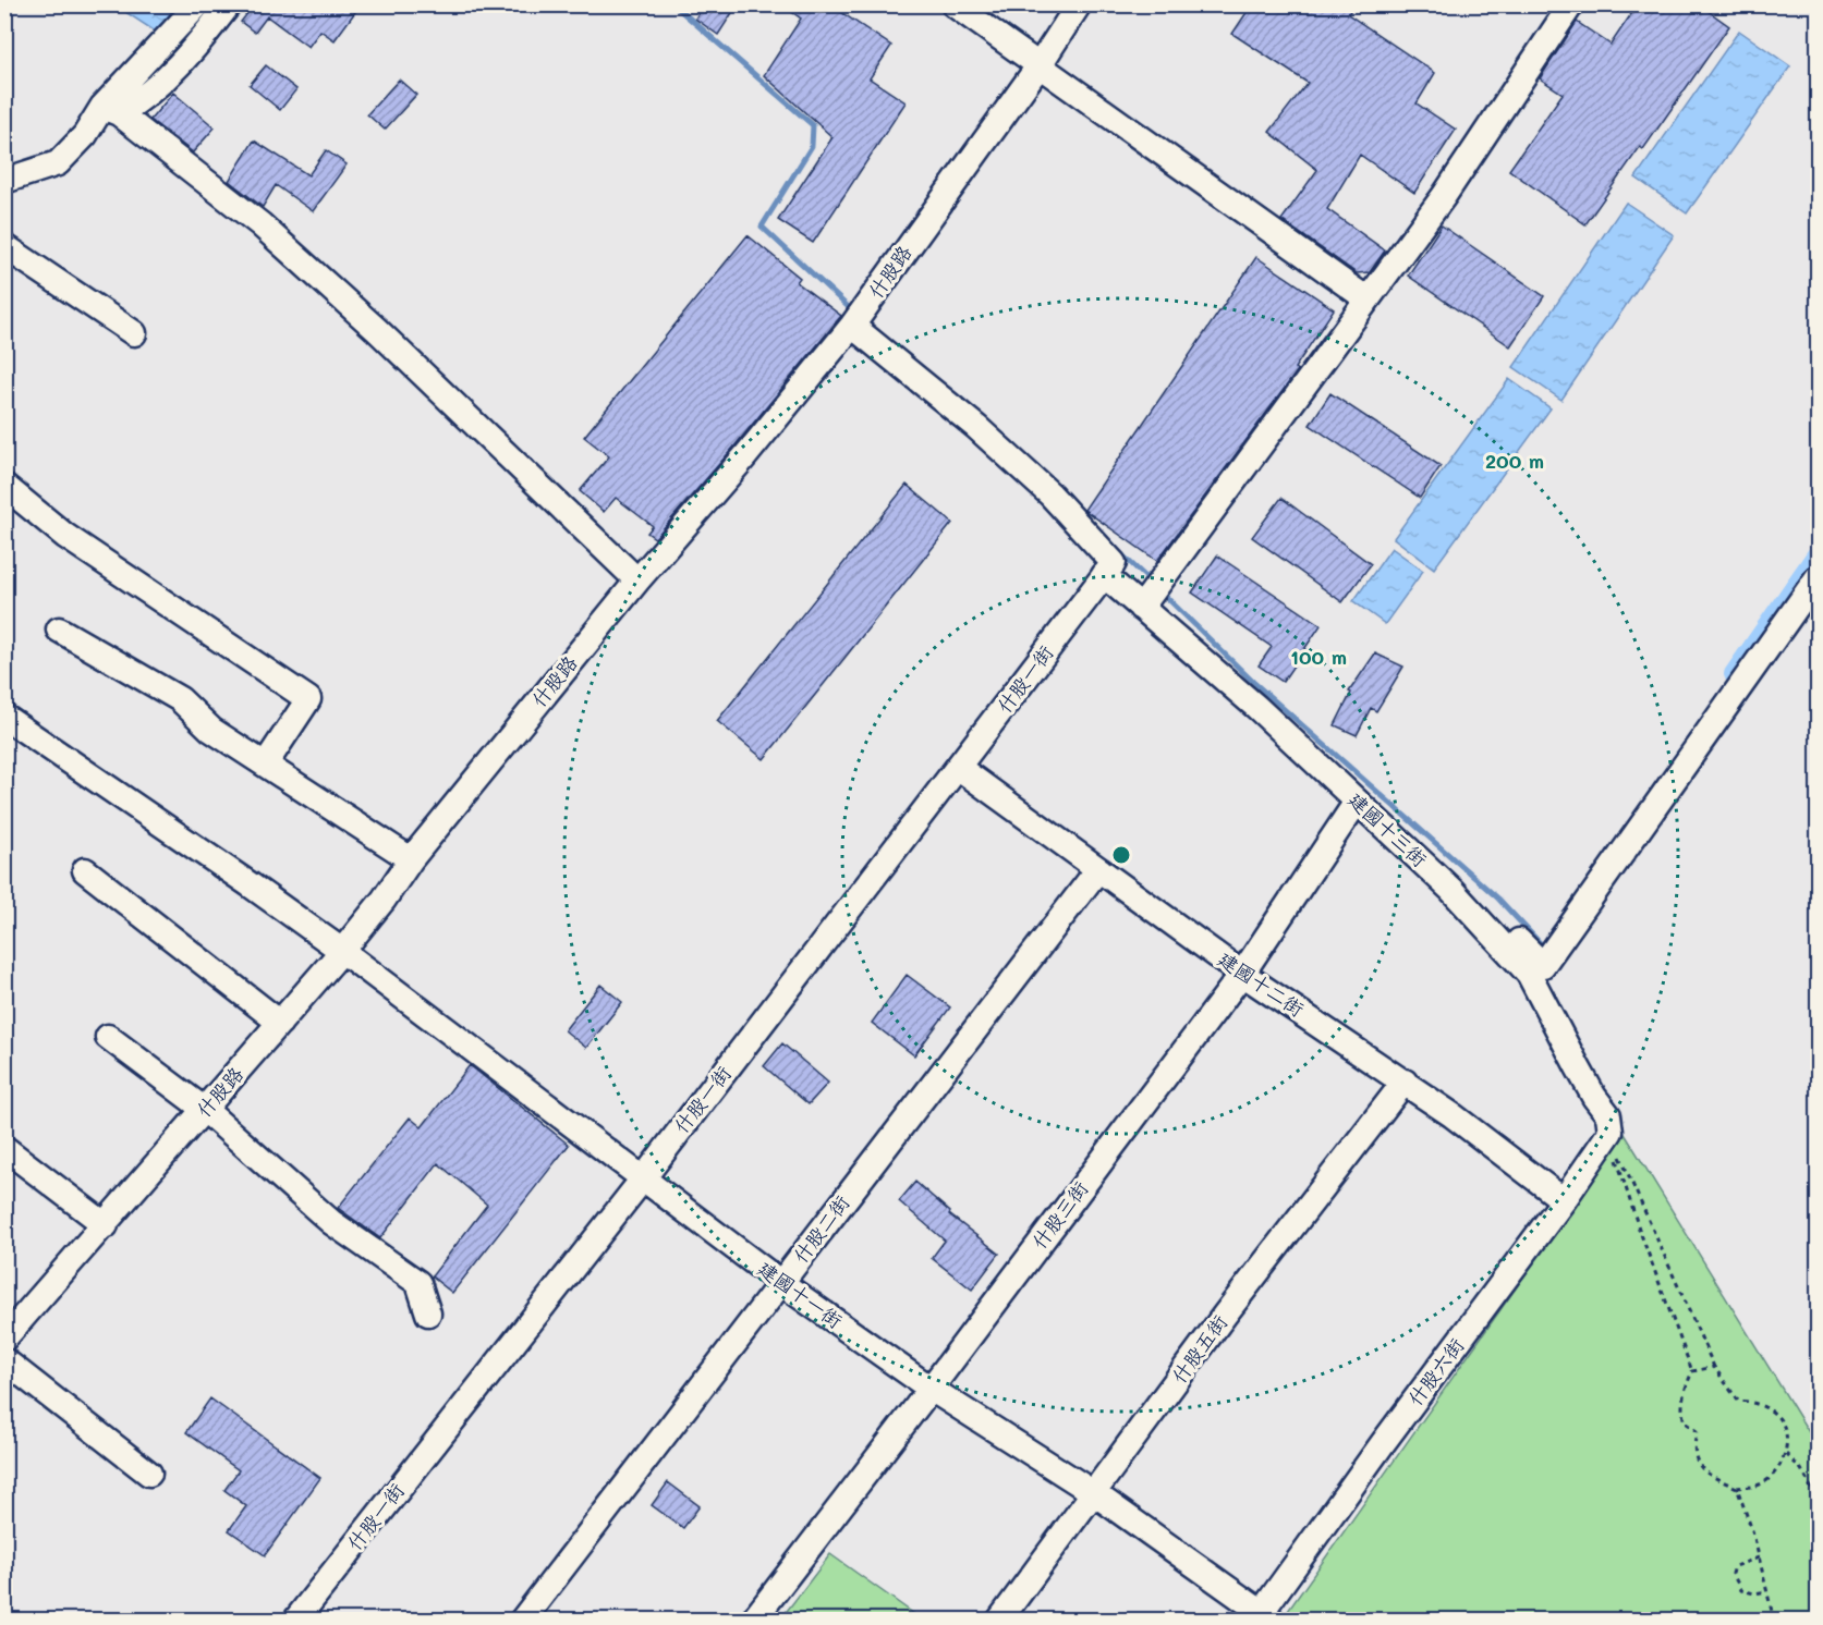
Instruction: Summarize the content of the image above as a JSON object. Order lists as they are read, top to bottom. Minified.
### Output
{"streets":{"street":["什股路","什股一街","建國十三街","建國十二街","什股三街","什股二街","建國十一街","什股五街","什股六街"]},"crossings":[["什股路","建國十三街"],["什股路","建國十一街"],["什股一街","建國十三街"],["什股一街","建國十二街"],["什股一街","建國十一街"],["建國十三街","什股三街"],["建國十三街","什股六街"],["建國十二街","什股三街"],["建國十二街","什股二街"],["建國十二街","什股五街"],["建國十二街","什股六街"],["什股三街","建國十一街"],["什股二街","建國十一街"],["建國十一街","什股五街"],["建國十一街","什股六街"]],"rings":["200 m","100 m"]}
